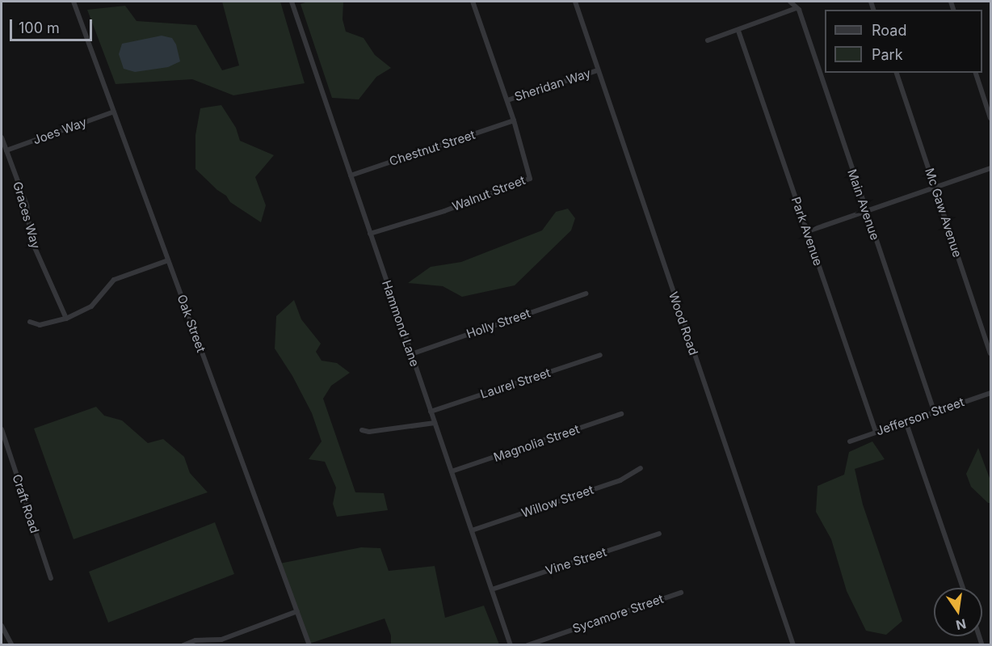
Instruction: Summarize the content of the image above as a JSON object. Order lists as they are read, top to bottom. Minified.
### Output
{"streets":{"street":["Sheridan Way","Joes Way","Chestnut Street","Walnut Street","Main Avenue","Mc Gaw Avenue","Graces Way","Park Avenue","Oak Street","Hammond Lane","Holly Street","Wood Road","Laurel Street","Jefferson Street","Magnolia Street","Willow Street","Craft Road","Vine Street","Sycamore Street"]},"crossings":[["Sheridan Way","Walnut Street"],["Sheridan Way","Wood Road"],["Joes Way","Graces Way"],["Joes Way","Oak Street"],["Chestnut Street","Walnut Street"],["Chestnut Street","Hammond Lane"],["Walnut Street","Hammond Lane"],["Main Avenue","Jefferson Street"],["Park Avenue","Jefferson Street"],["Hammond Lane","Holly Street"],["Hammond Lane","Laurel Street"],["Hammond Lane","Magnolia Street"],["Hammond Lane","Willow Street"],["Hammond Lane","Vine Street"]],"legend":["Road","Park"],"scale_bar":"100 m","north":"bottom"}
